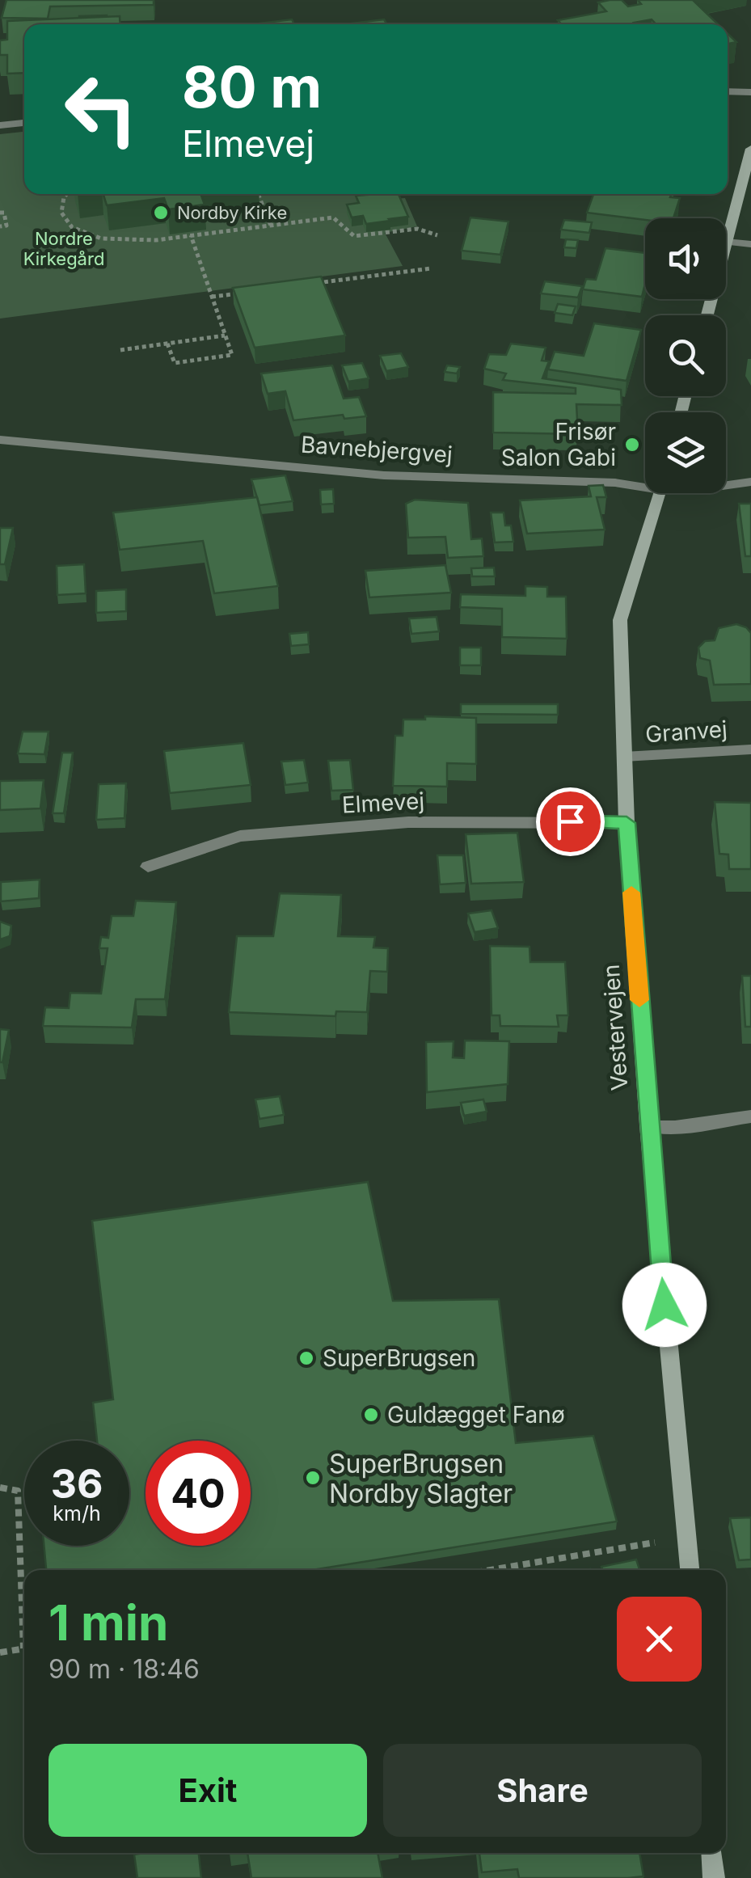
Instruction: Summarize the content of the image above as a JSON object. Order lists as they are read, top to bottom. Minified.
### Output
{"streets":{"street":["Bavnebjergvej","Granvej","Elmevej","Vestervejen"]},"crossings":[["Granvej","Vestervejen"],["Elmevej","Vestervejen"]],"parks":["Nordre Kirkegård"],"places":["Nordby Kirke","Frisør Salon Gabi","SuperBrugsen","Guldægget Fanø","SuperBrugsen Nordby Slagter"],"page":{"turn":["80 m","Elmevej"],"speed":"36 km/h","limit":"40","heading":["1 min","90 m · 18:46"],"buttons":["Exit","Share"]}}
